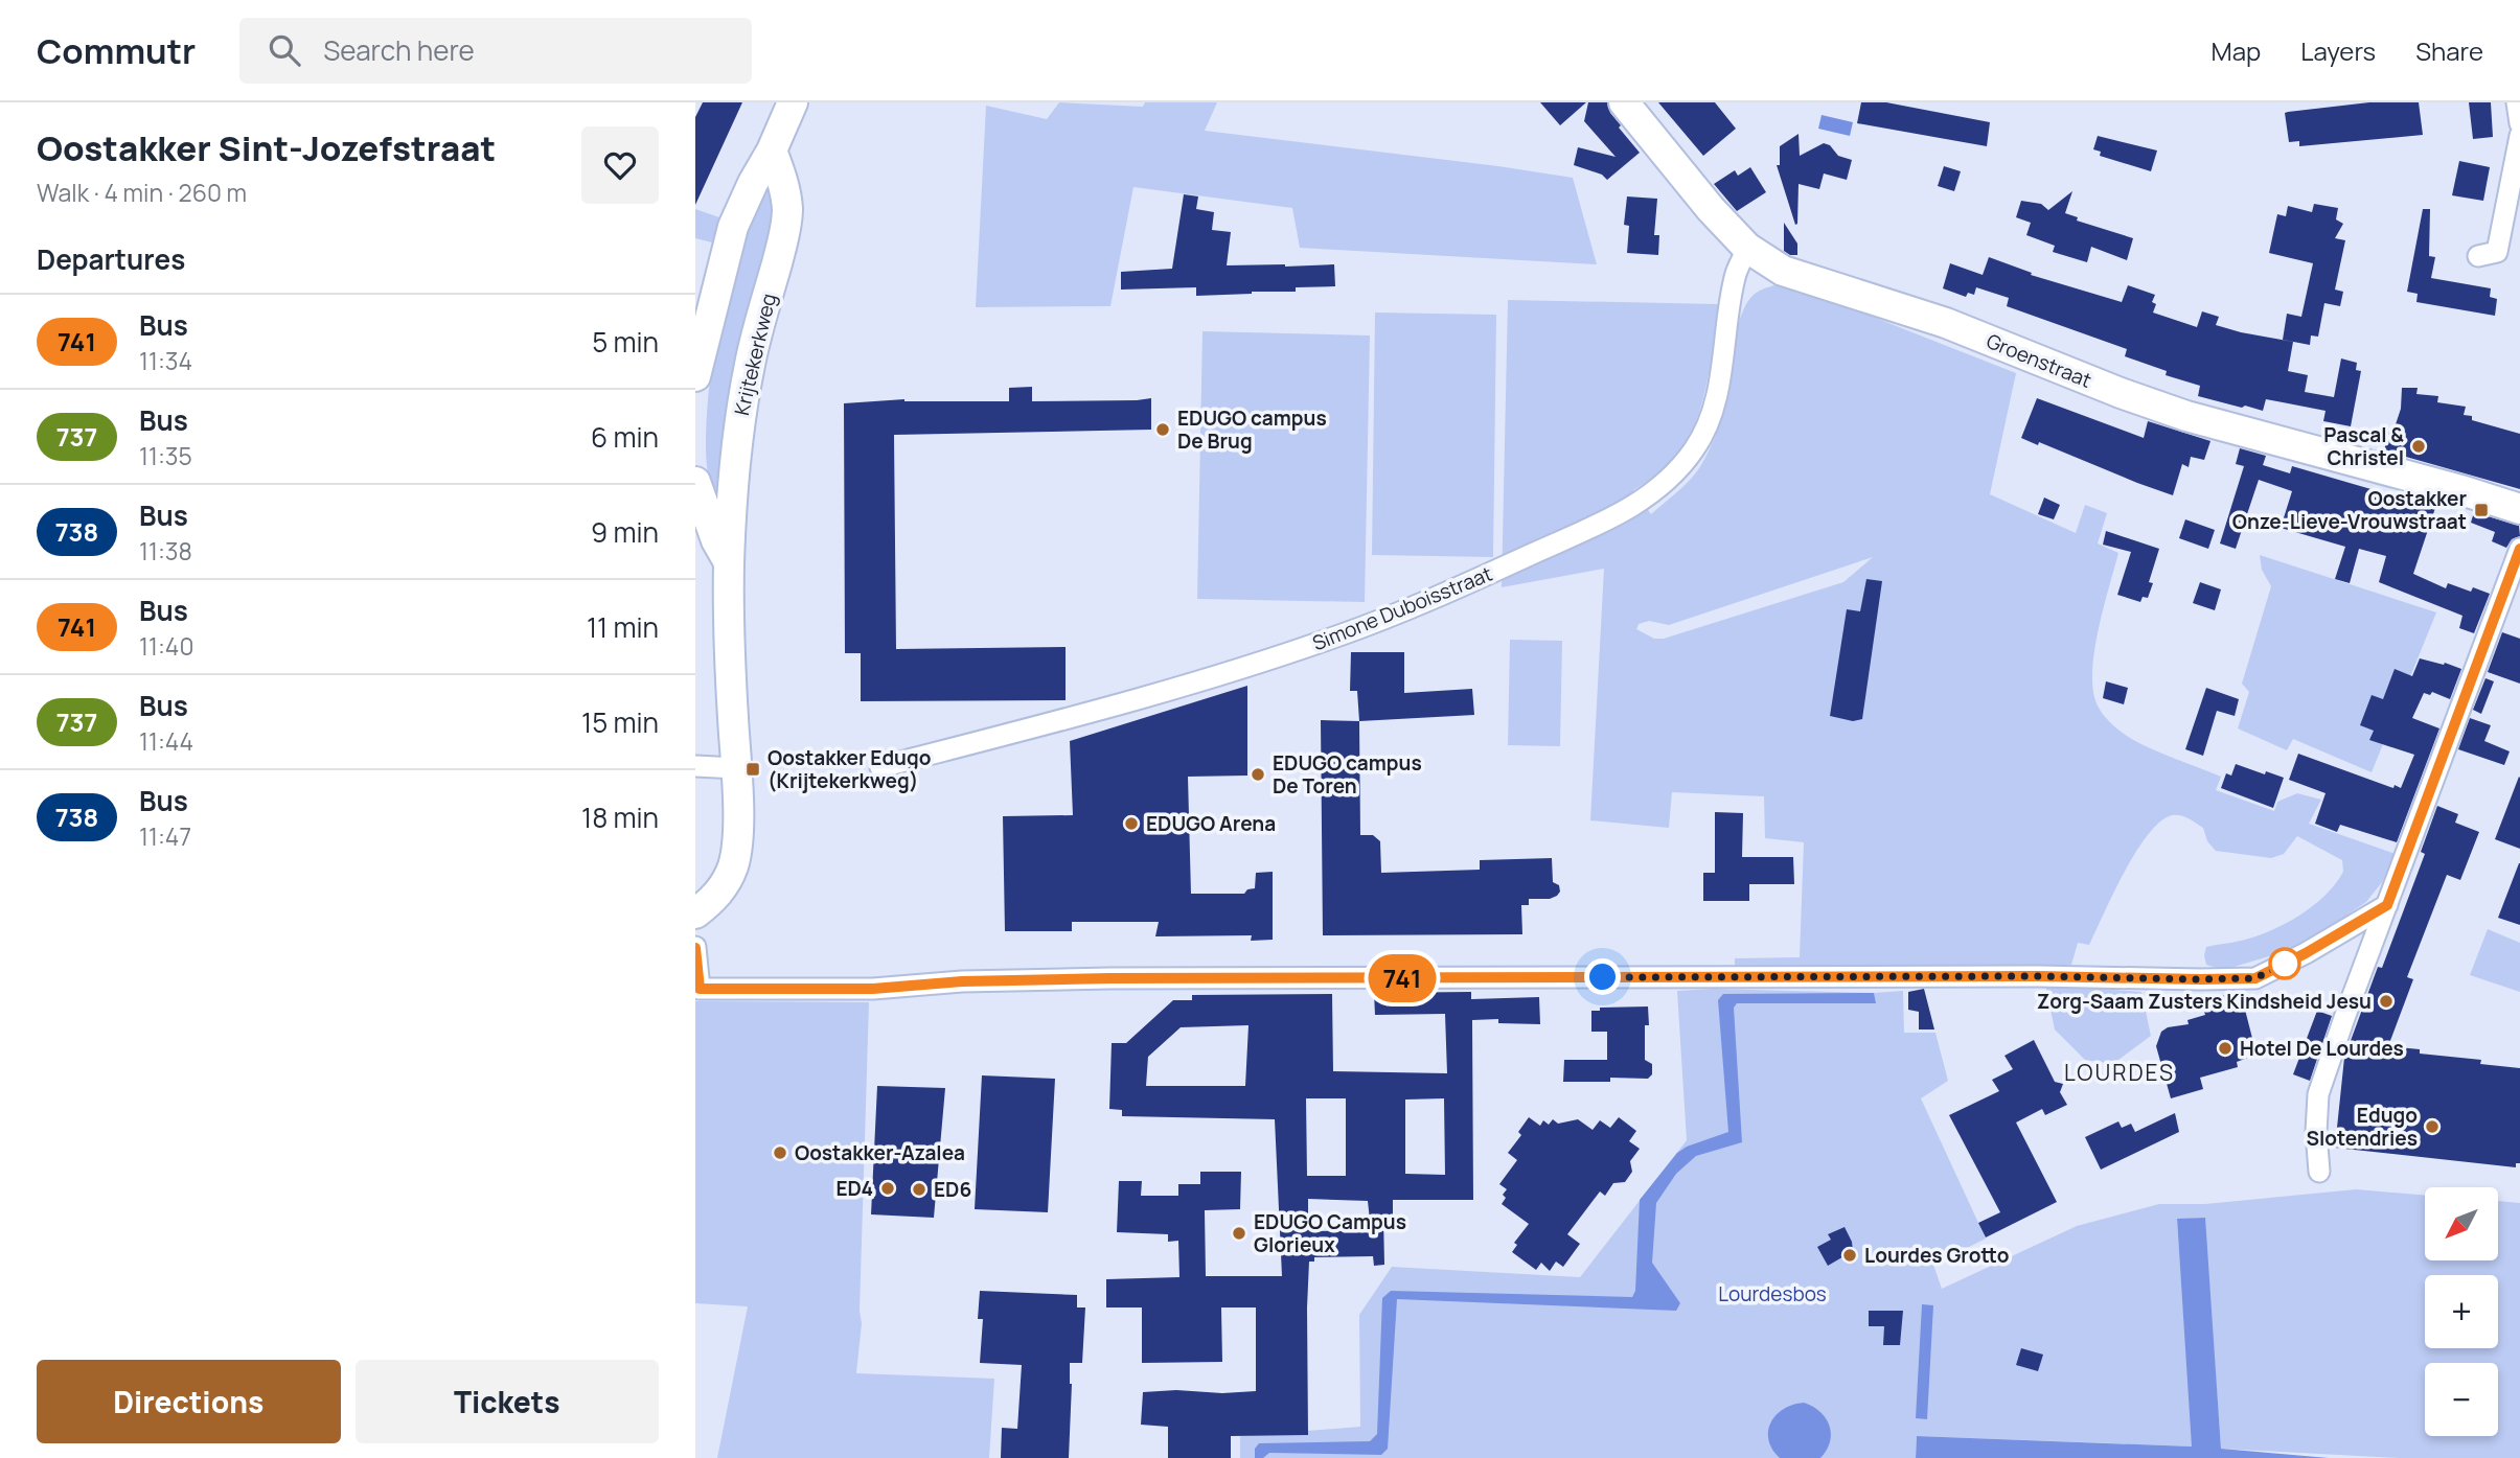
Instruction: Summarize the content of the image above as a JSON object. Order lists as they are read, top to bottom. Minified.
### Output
{"streets":{"street":["Krijtekerkweg","Groenstraat","Simone Duboisstraat"]},"crossings":[["Groenstraat","Simone Duboisstraat"]],"districts":["LOURDES"],"parks":["Lourdesbos"],"places":{"other":["EDUGO campus De Brug","Pascal & Christel","EDUGO campus De Toren","EDUGO Arena","Zorg-Saam Zusters Kindsheid Jesu","Hotel De Lourdes","Edugo Slotendries","Oostakker-Azalea","ED4","ED6","EDUGO Campus Glorieux","Lourdes Grotto"],"transit":["Oostakker Onze-Lieve-Vrouwstraat","Oostakker Edugo (Krijtekerkweg)"]},"lines":["bus line 741"],"north":"bottom left","page":{"header":"Commutr","search":"Search here","nav":["Map","Layers","Share"],"heading":[["Oostakker Sint-Jozefstraat","Walk · 4 min · 260 m"],"Departures"],"on_map":"741","list":[{"mark":"741","name":"Bus","note":"11:34","value":"5 min"},{"mark":"737","name":"Bus","note":"11:35","value":"6 min"},{"mark":"738","name":"Bus","note":"11:38","value":"9 min"},{"mark":"741","name":"Bus","note":"11:40","value":"11 min"},{"mark":"737","name":"Bus","note":"11:44","value":"15 min"},{"mark":"738","name":"Bus","note":"11:47","value":"18 min"}],"map_buttons":["+","−"],"buttons":["Directions","Tickets"]}}
